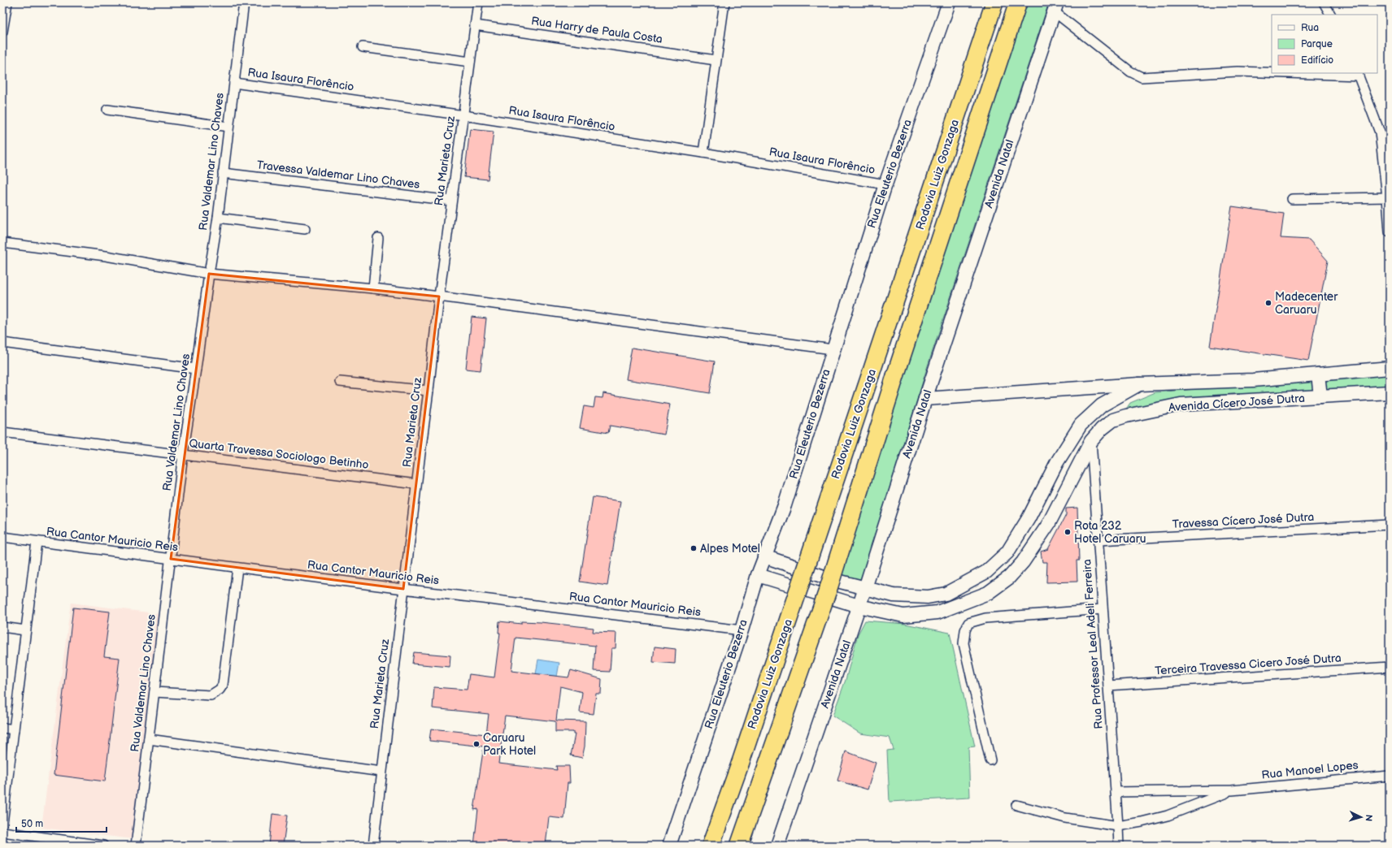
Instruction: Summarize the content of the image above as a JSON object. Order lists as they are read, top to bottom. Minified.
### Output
{"streets":{"highway":["Rodovia Luiz Gonzaga"],"street":["Rua Harry de Paula Costa","Rua Isaura Florêncio","Rua Marieta Cruz","Rua Valdemar Lino Chaves","Rua Eleuterio Bezerra","Avenida Natal","Travessa Valdemar Lino Chaves","Avenida Cícero José Dutra","Quarta Travessa Sociologo Betinho","Travessa Cícero José Dutra","Rua Cantor Mauricio Reis","Rua Professor Leal Adeli Ferreira","Terceira Travessa Cicero José Dutra","Rua Manoel Lopes"]},"crossings":[["Rua Harry de Paula Costa","Rua Marieta Cruz"],["Rua Isaura Florêncio","Rua Marieta Cruz"],["Rua Isaura Florêncio","Rua Valdemar Lino Chaves"],["Rua Isaura Florêncio","Rua Eleuterio Bezerra"],["Rua Marieta Cruz","Travessa Valdemar Lino Chaves"],["Rua Marieta Cruz","Quarta Travessa Sociologo Betinho"],["Rua Marieta Cruz","Rua Cantor Mauricio Reis"],["Rua Valdemar Lino Chaves","Travessa Valdemar Lino Chaves"],["Rua Valdemar Lino Chaves","Quarta Travessa Sociologo Betinho"],["Rua Valdemar Lino Chaves","Rua Cantor Mauricio Reis"],["Rua Eleuterio Bezerra","Avenida Cícero José Dutra"],["Rua Eleuterio Bezerra","Rua Cantor Mauricio Reis"],["Avenida Natal","Avenida Cícero José Dutra"],["Avenida Cícero José Dutra","Rua Professor Leal Adeli Ferreira"],["Travessa Cícero José Dutra","Rua Professor Leal Adeli Ferreira"],["Rua Professor Leal Adeli Ferreira","Terceira Travessa Cicero José Dutra"],["Rua Professor Leal Adeli Ferreira","Rua Manoel Lopes"]],"places":["Madecenter Caruaru","Rota 232 Hotel Caruaru","Alpes Motel","Caruaru Park Hotel"],"legend":["Rua","Parque","Edifício"],"scale_bar":"50 m","north":"right"}
